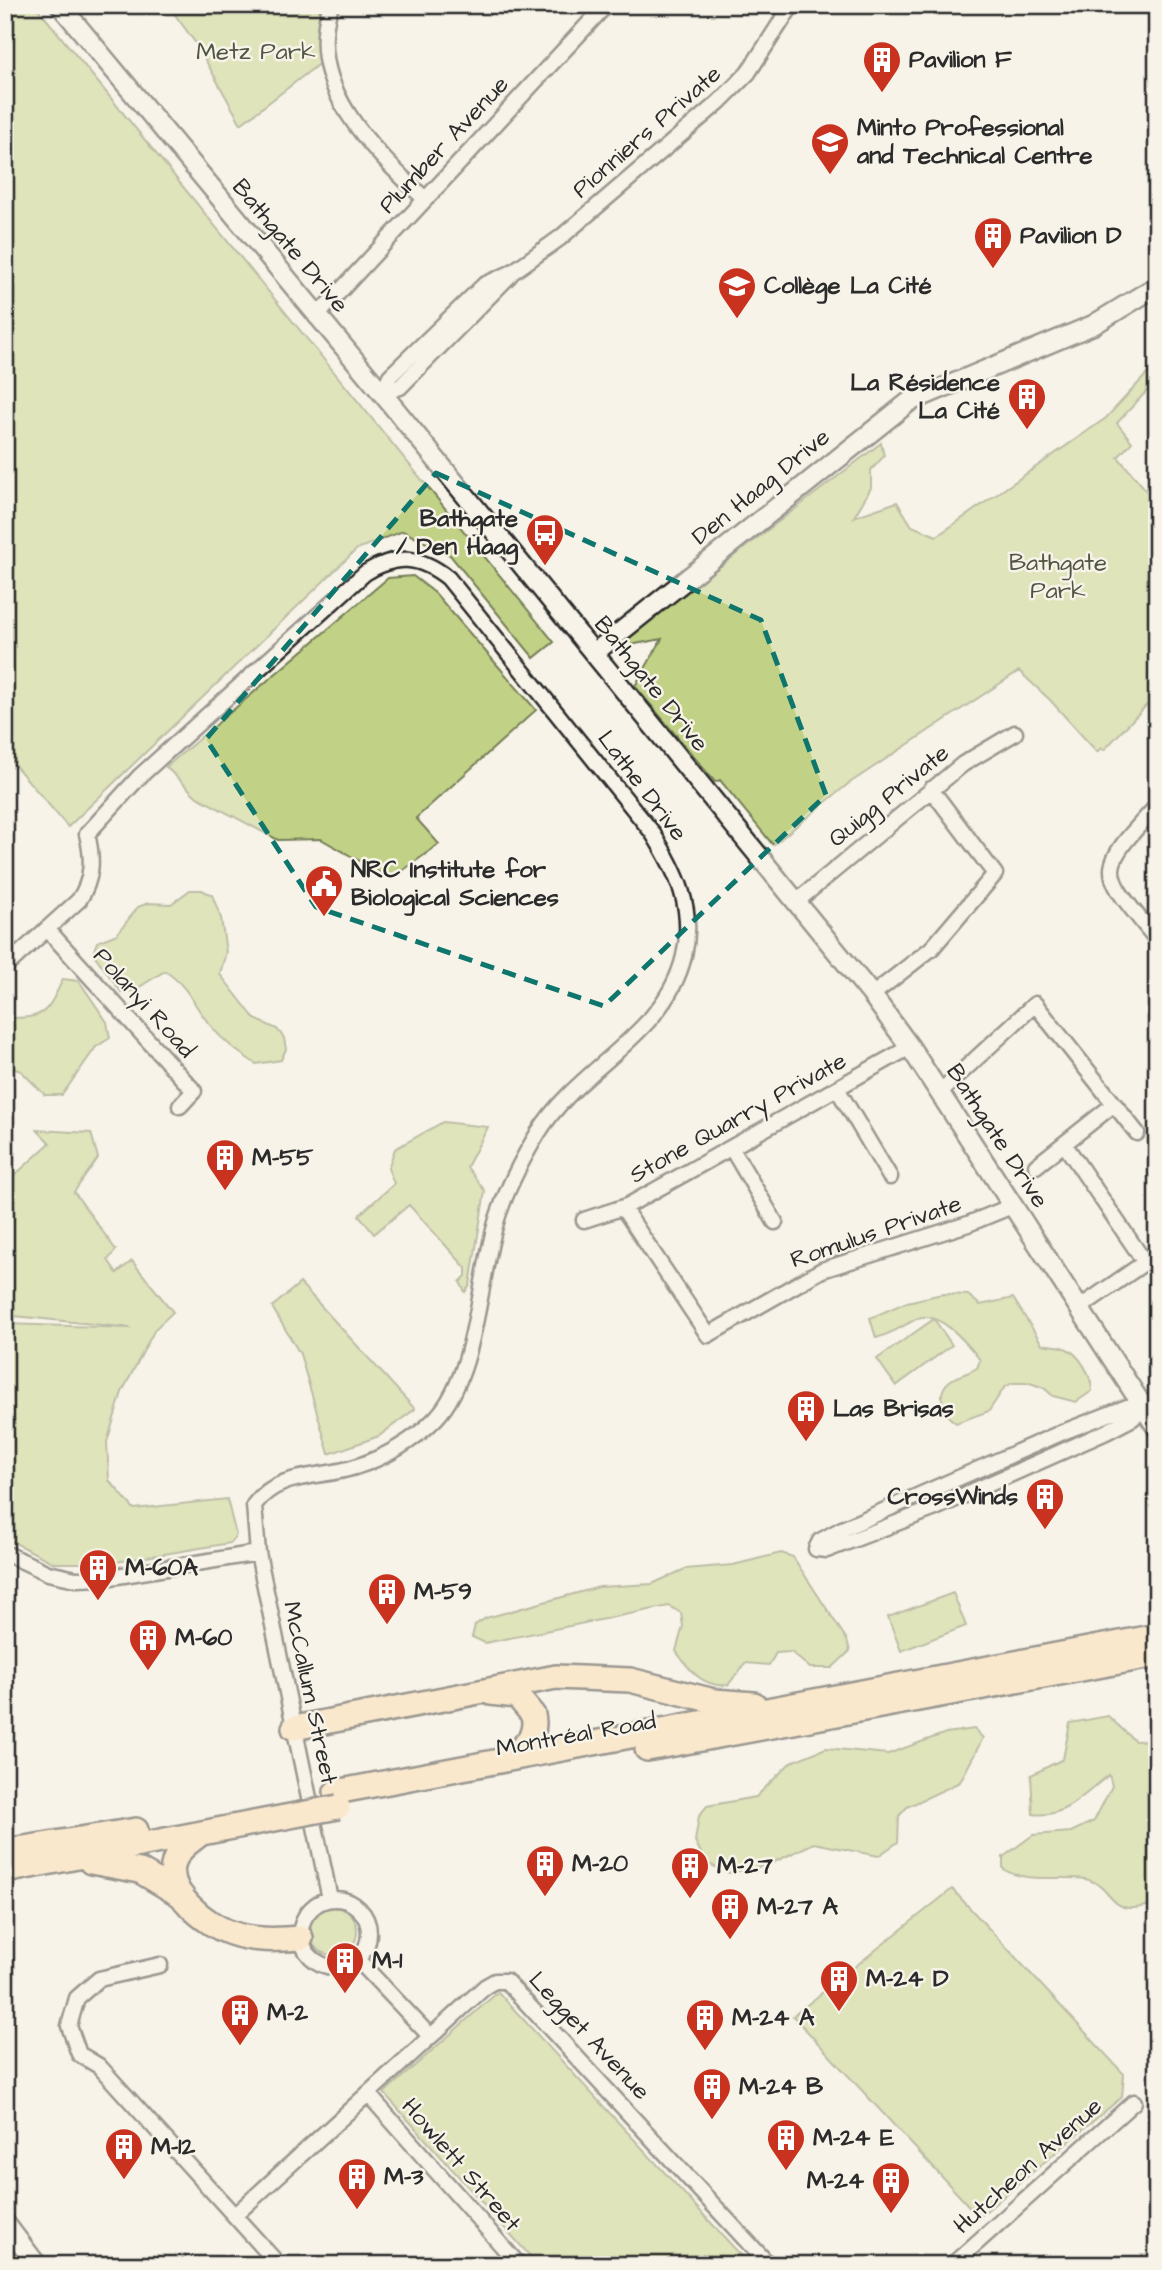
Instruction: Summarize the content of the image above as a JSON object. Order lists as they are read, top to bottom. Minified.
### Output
{"streets":{"main road":["Montréal Road"],"street":["Pionniers Private","Plumber Avenue","Bathgate Drive","Den Haag Drive","Lathe Drive","Quigg Private","Polanyi Road","Stone Quarry Private","Romulus Private","McCallum Street","Legget Avenue","Howlett Street","Hutcheon Avenue"]},"crossings":[["Pionniers Private","Bathgate Drive"],["Plumber Avenue","Bathgate Drive"],["Bathgate Drive","Den Haag Drive"],["Bathgate Drive","Quigg Private"],["Bathgate Drive","Stone Quarry Private"],["Bathgate Drive","Romulus Private"],["Lathe Drive","Polanyi Road"],["Lathe Drive","McCallum Street"],["Stone Quarry Private","Romulus Private"],["Legget Avenue","Howlett Street"]],"parks":["Metz Park","Bathgate Park"],"places":{"building":["Pavilion F","Pavilion D","La Résidence La Cité","M-55","Las Brisas","CrossWinds","M-60A","M-59","M-60","M-20","M-27","M-27 A","M-1","M-24 D","M-2","M-24 A","M-24 B","M-24 E","M-12","M-3","M-24"],"school or university":["Minto Professional and Technical Centre","Collège La Cité"],"bus stop":["Bathgate / Den Haag"],"public building":["NRC Institute for Biological Sciences"]}}
